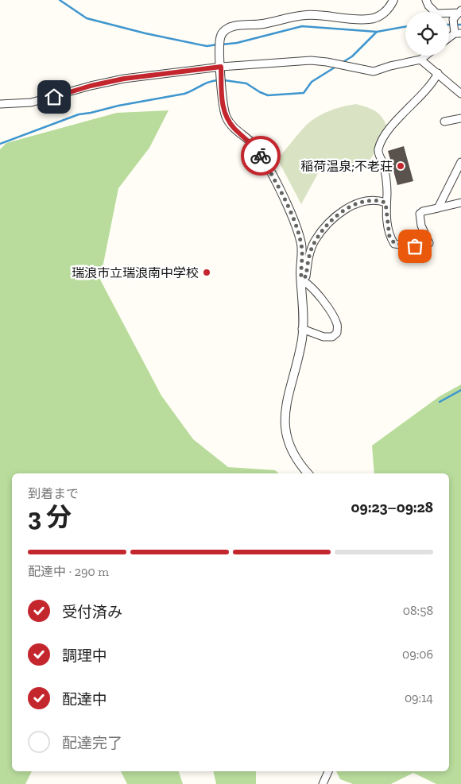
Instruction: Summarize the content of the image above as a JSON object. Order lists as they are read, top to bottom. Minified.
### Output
{"places":["稲荷温泉;不老荘","瑞浪市立瑞浪南中学校"],"page":{"heading":["3 分","到着まで","09:23–09:28"],"bar":"配達中 · 290 m","list":[["受付済み","08:58"],["調理中","09:06"],["配達中","09:14"],"配達完了"]}}
